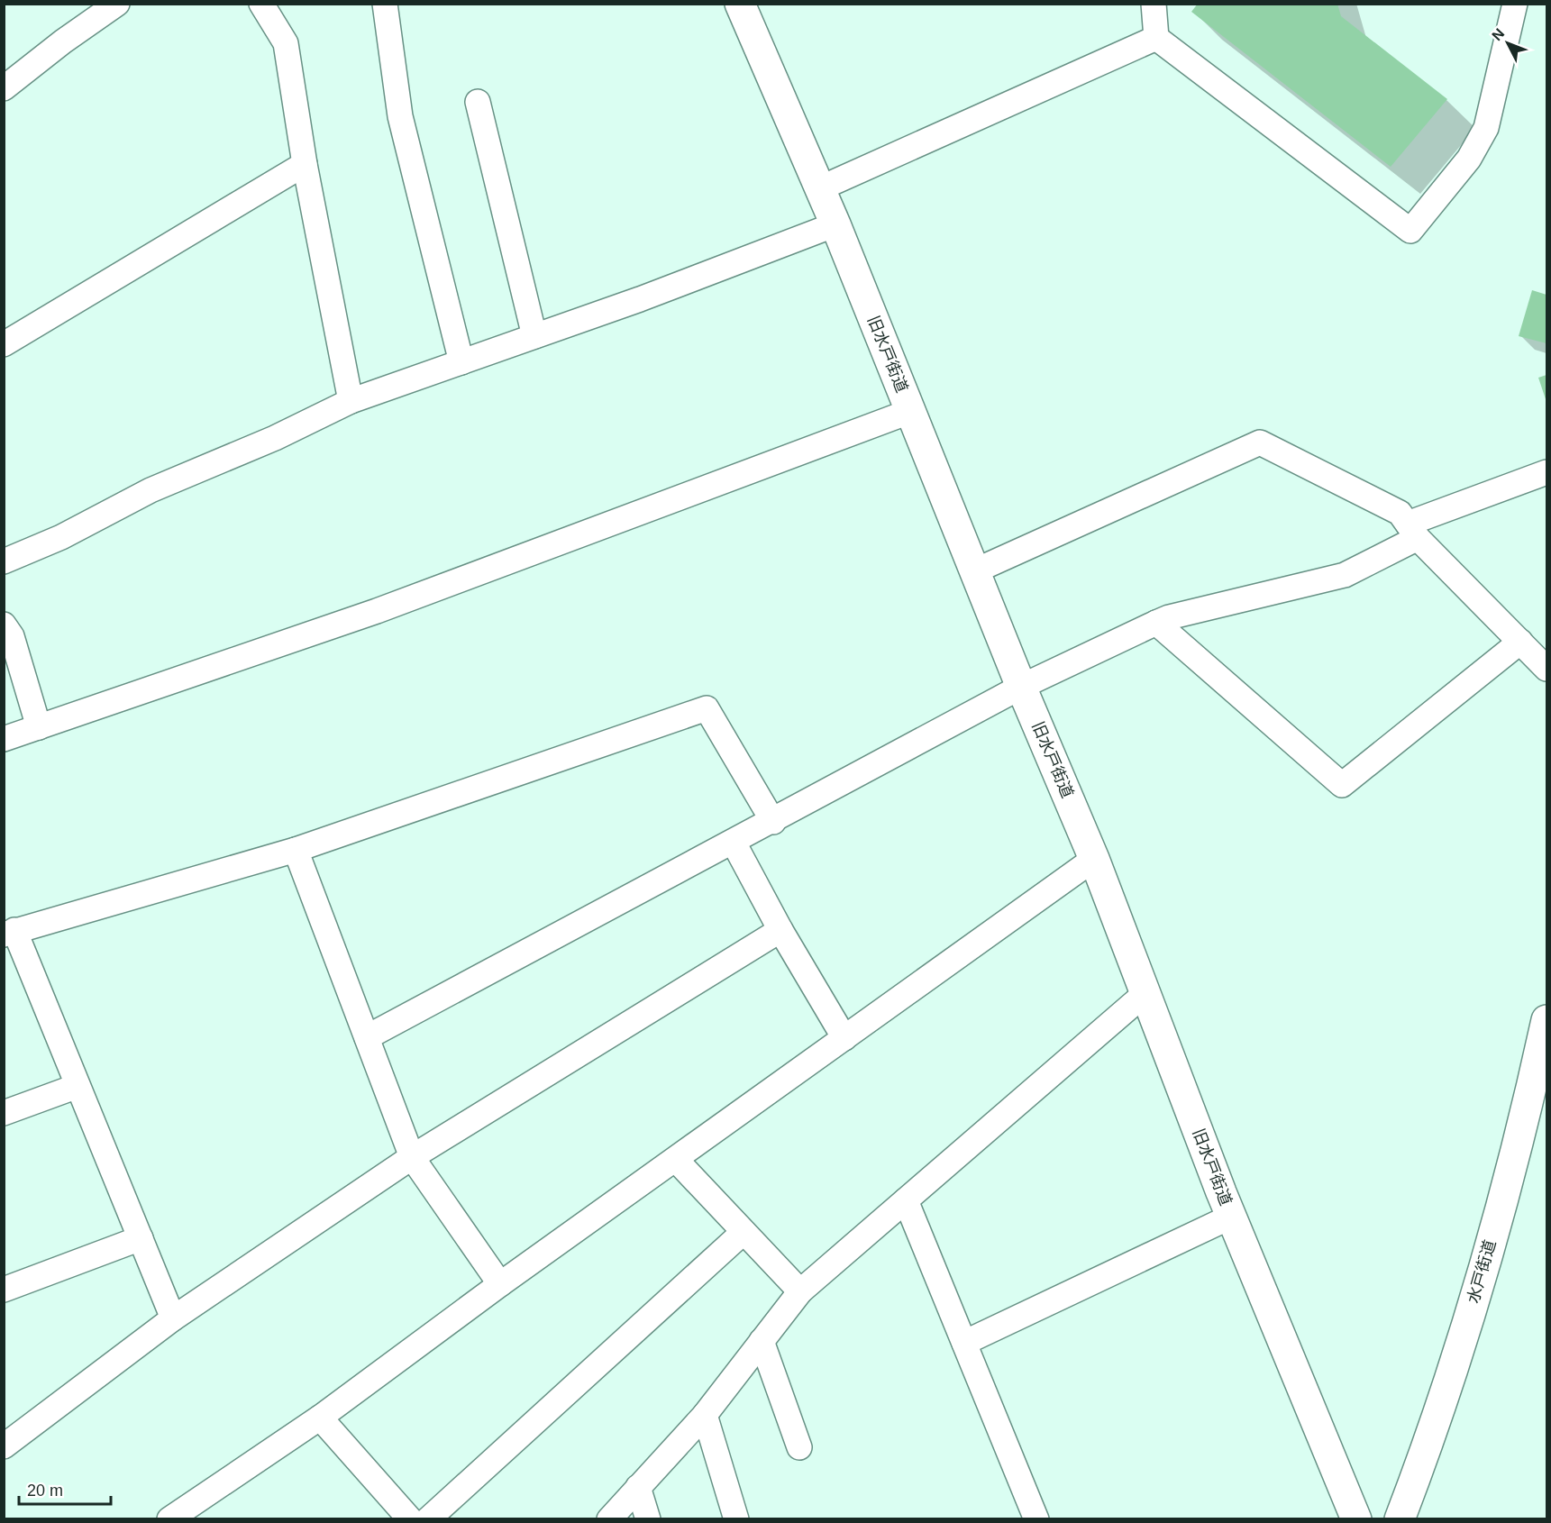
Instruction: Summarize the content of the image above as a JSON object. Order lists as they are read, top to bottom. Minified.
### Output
{"streets":{"street":["旧水戸街道","水戸街道"]},"scale_bar":"20 m","north":"top left"}
